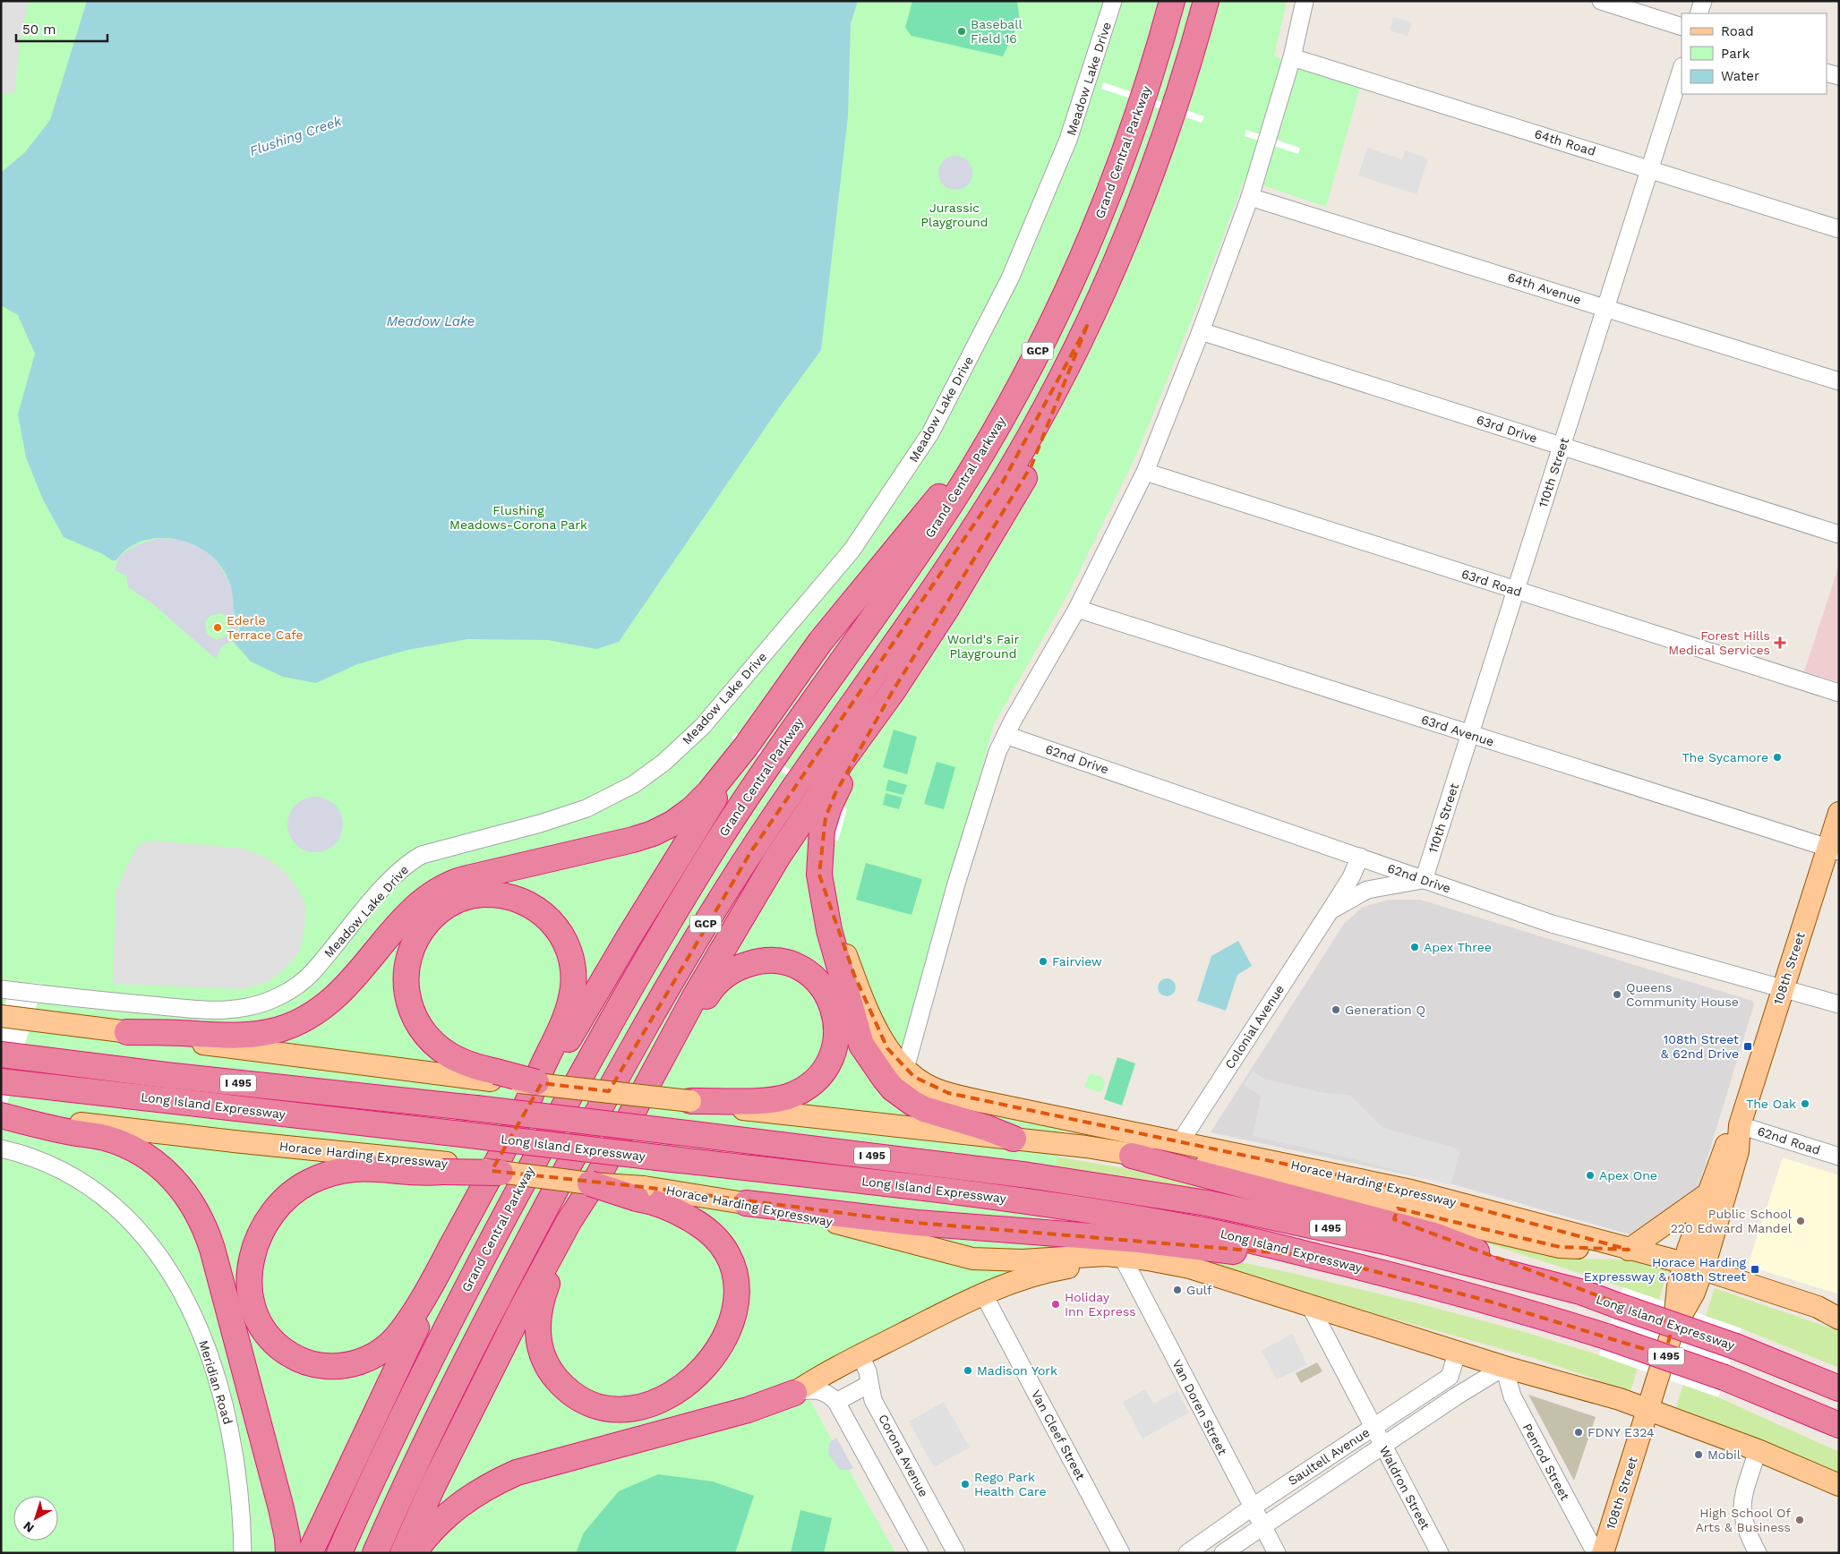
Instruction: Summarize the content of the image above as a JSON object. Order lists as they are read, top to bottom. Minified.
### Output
{"streets":{"highway":["Grand Central Parkway","GCP","I 495","Long Island Expressway"],"main road":["108th Street","Horace Harding Expressway"],"street":["Meadow Lake Drive","64th Road","64th Avenue","63rd Drive","110th Street","63rd Road","63rd Avenue","62nd Drive","Colonial Avenue","62nd Road","Meridian Road","Van Doren Street","Van Cleef Street","Corona Avenue","Saultell Avenue","Penrod Street","Waldron Street"]},"crossings":[["64th Road","110th Street"],["64th Avenue","110th Street"],["63rd Drive","110th Street"],["110th Street","63rd Road"],["110th Street","63rd Avenue"],["110th Street","62nd Drive"],["110th Street","Colonial Avenue"],["63rd Avenue","108th Street"],["62nd Drive","108th Street"],["62nd Drive","Colonial Avenue"],["108th Street","62nd Road"],["108th Street","Horace Harding Expressway"],["Colonial Avenue","Horace Harding Expressway"],["Horace Harding Expressway","Van Doren Street"],["Horace Harding Expressway","Van Cleef Street"],["Horace Harding Expressway","Corona Avenue"],["Horace Harding Expressway","Saultell Avenue"],["Horace Harding Expressway","Penrod Street"],["Horace Harding Expressway","Waldron Street"],["Van Doren Street","Saultell Avenue"],["Saultell Avenue","Penrod Street"],["Saultell Avenue","Waldron Street"]],"water":["Flushing Creek","Meadow Lake"],"parks":["Jurassic Playground","Flushing Meadows-Corona Park","World's Fair Playground"],"places":{"other":["Baseball Field 16","Ederle Terrace Cafe","The Sycamore","Apex Three","Fairview","Queens Community House","Generation Q","The Oak","Apex One","Public School 220 Edward Mandel","Gulf","Holiday Inn Express","Madison York","FDNY E324","Mobil","Rego Park Health Care","High School Of Arts & Business"],"health":["Forest Hills Medical Services"],"transit":["108th Street & 62nd Drive","Horace Harding Expressway & 108th Street"]},"legend":["Road","Park","Water"],"scale_bar":"50 m","north":"bottom left"}
